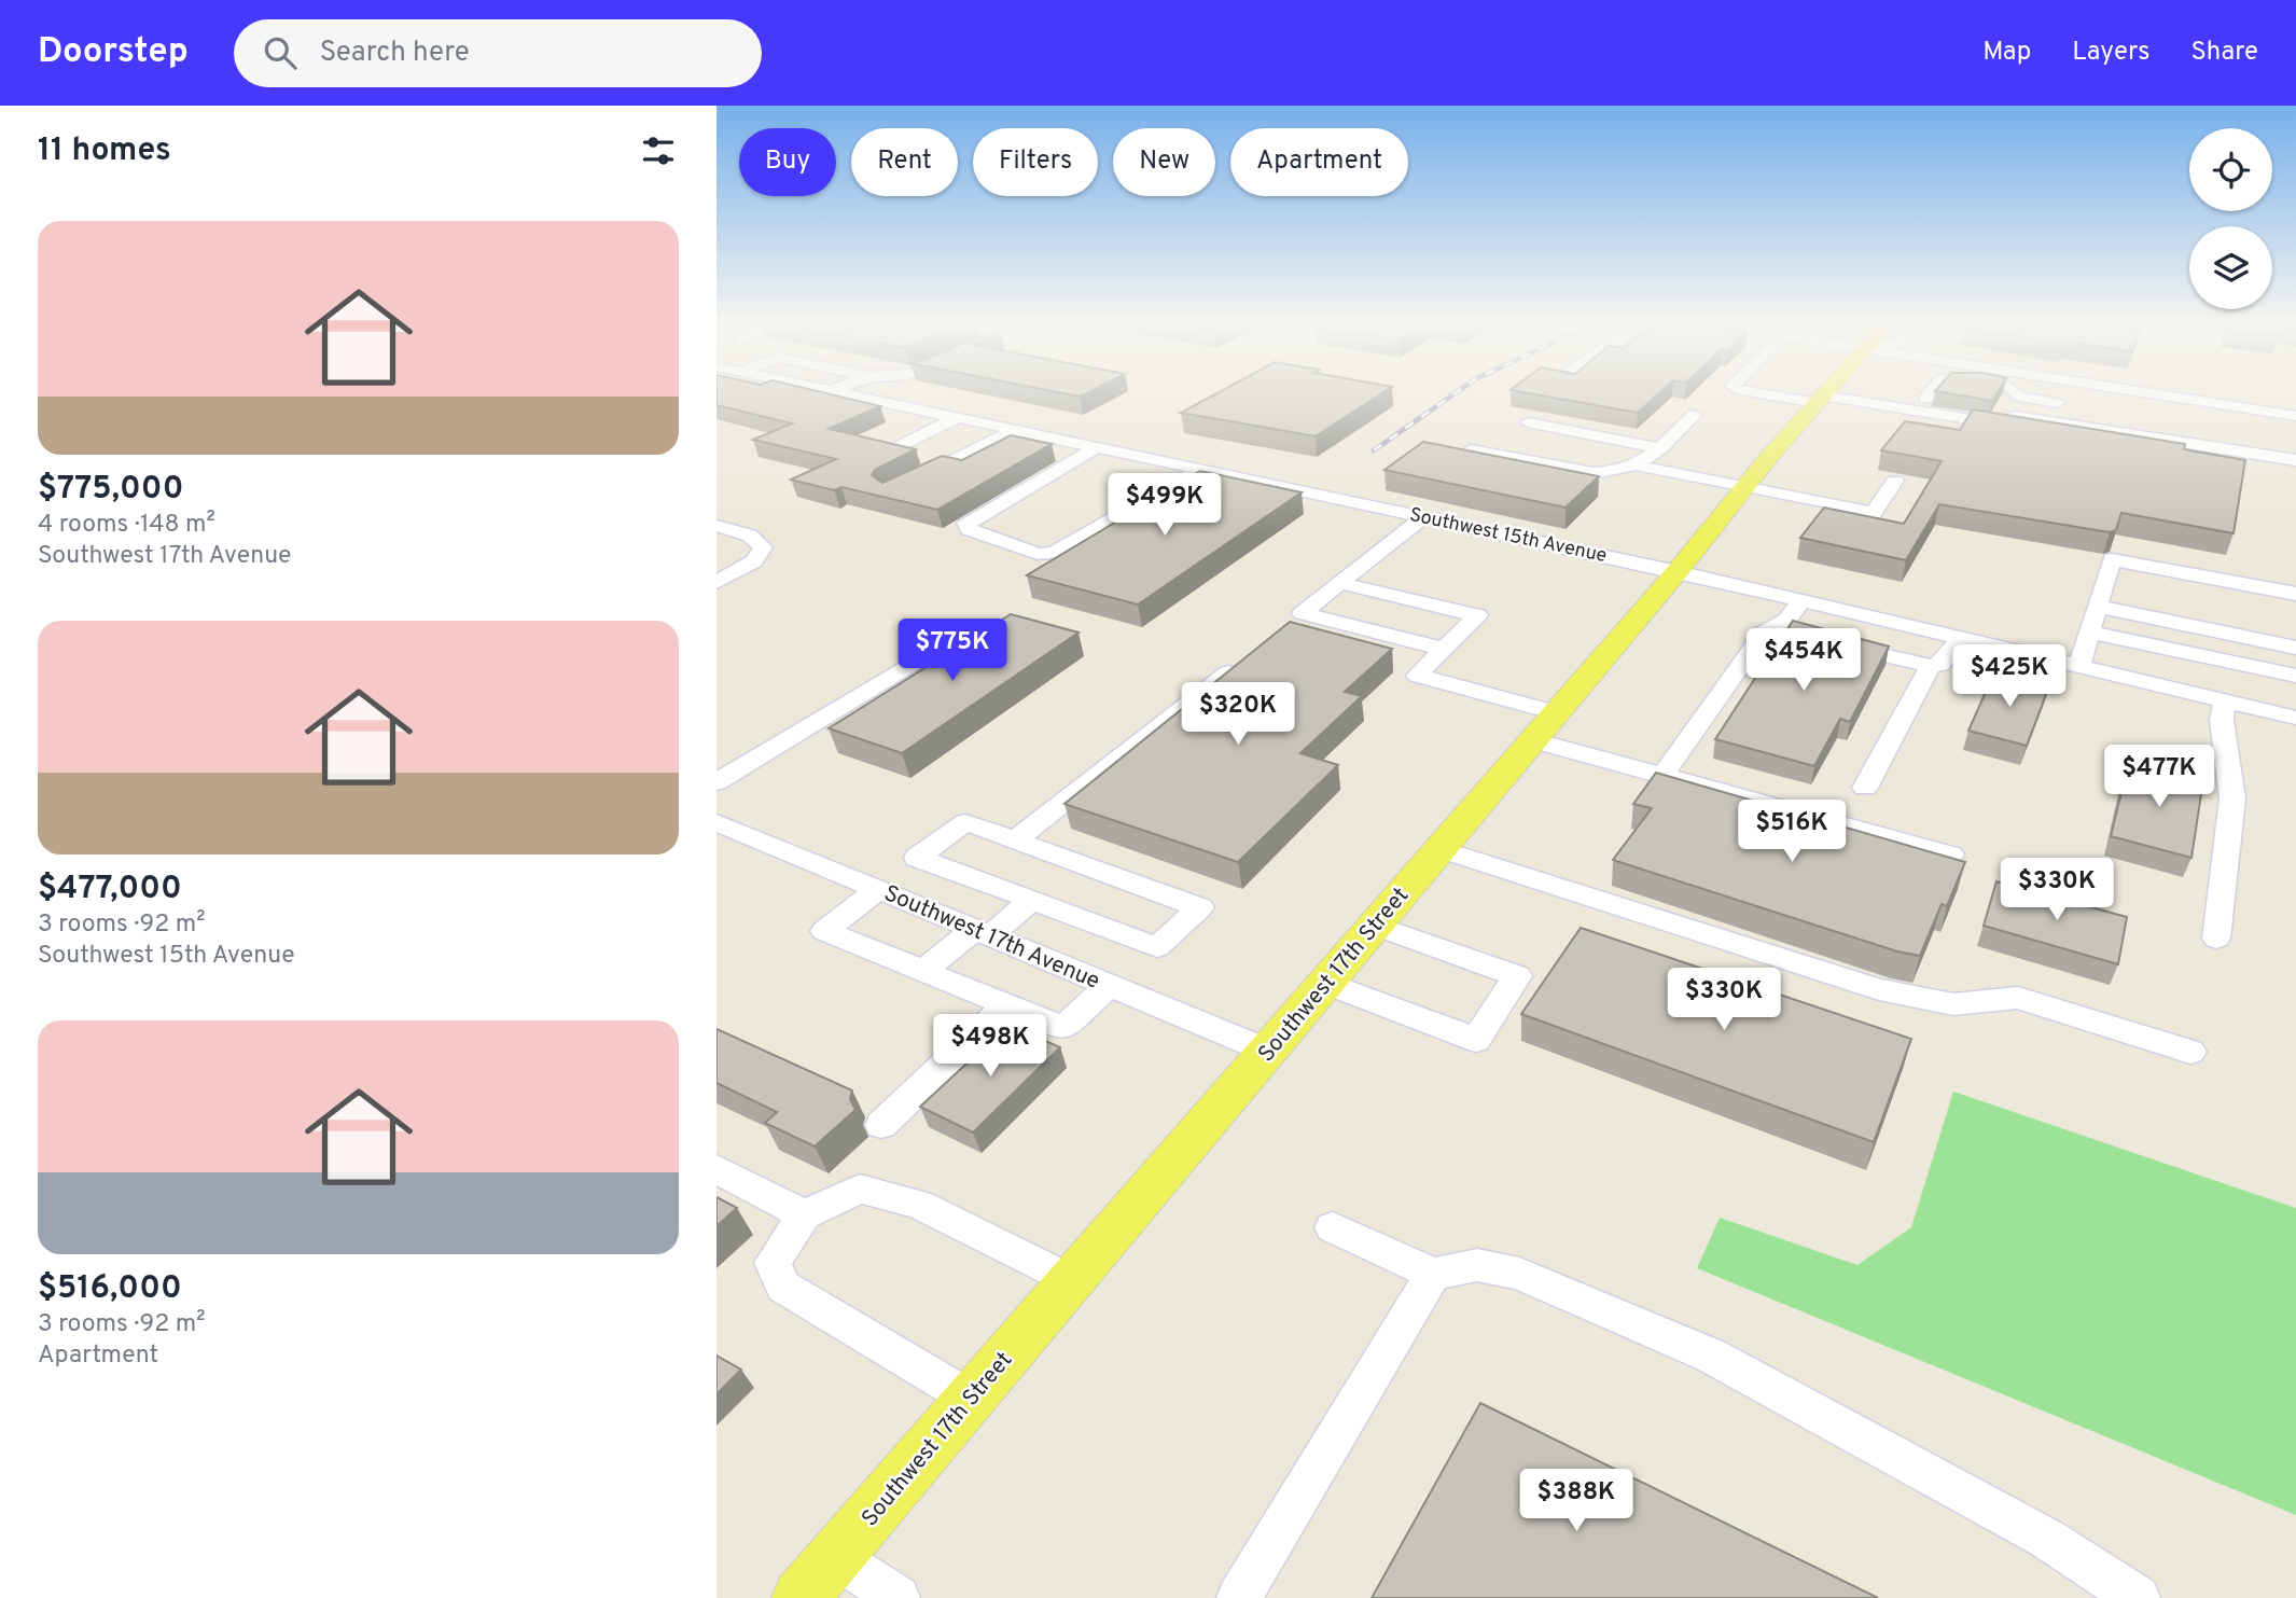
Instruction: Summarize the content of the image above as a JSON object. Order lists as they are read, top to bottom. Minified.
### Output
{"streets":{"main road":["Southwest 17th Street"],"street":["Southwest 15th Avenue","Southwest 17th Avenue"]},"crossings":[["Southwest 15th Avenue","Southwest 17th Street"],["Southwest 17th Avenue","Southwest 17th Street"]],"page":{"header":"Doorstep","search":"Search here","nav":["Map","Layers","Share"],"heading":"11 homes","chip":["Buy","Rent","Filters","New","Apartment"],"list":[{"name":"$775,000","note":"4 rooms · 148 m² · Southwest 17th Avenue"},{"name":"$477,000","note":"3 rooms · 92 m² · Southwest 15th Avenue"},{"name":"$516,000","note":"3 rooms · 92 m² · Apartment"}],"price":["$499K","$775K","$454K","$425K","$320K","$477K","$516K","$330K","$330K","$498K","$388K"]}}
